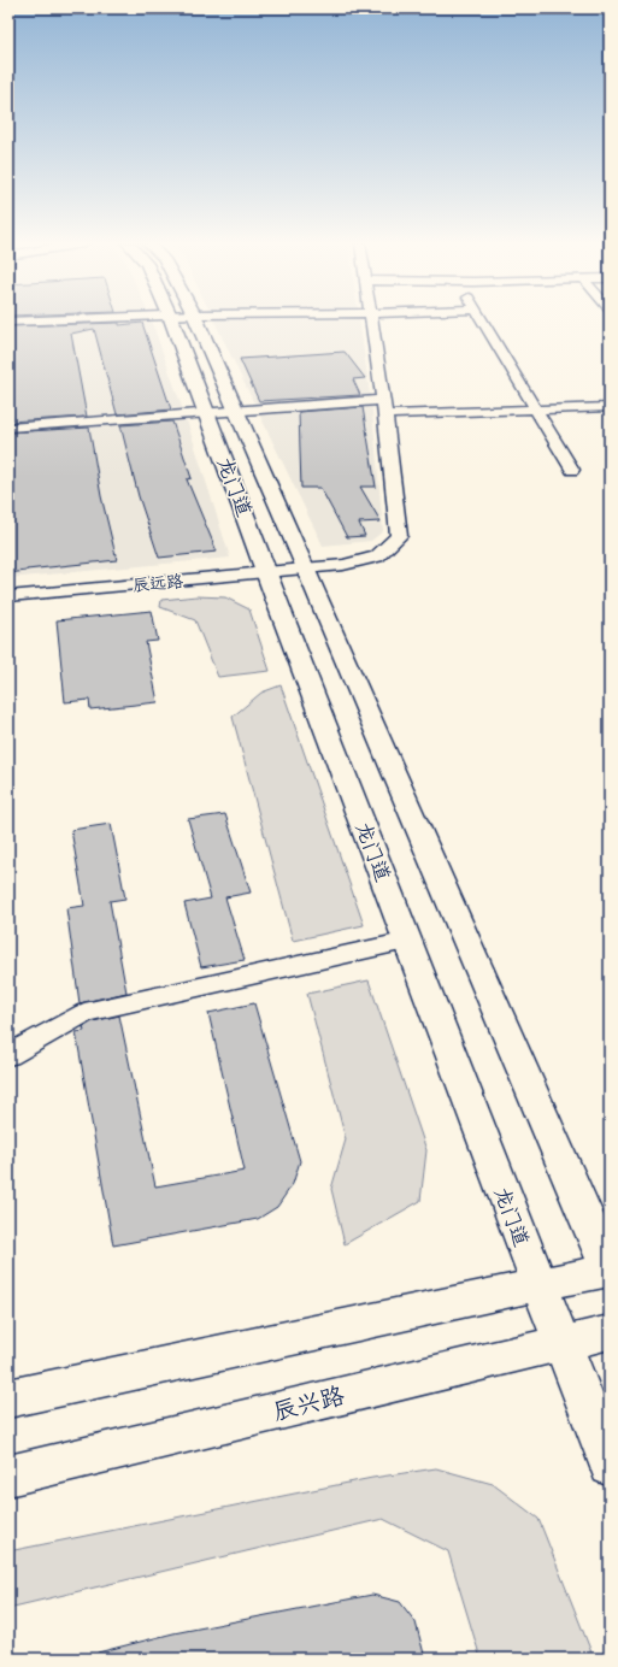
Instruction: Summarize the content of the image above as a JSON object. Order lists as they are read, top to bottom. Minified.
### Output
{"streets":{"main road":["龙门道","辰兴路"],"street":["辰远路"]},"crossings":[["龙门道","辰远路"],["龙门道","辰兴路"]]}
